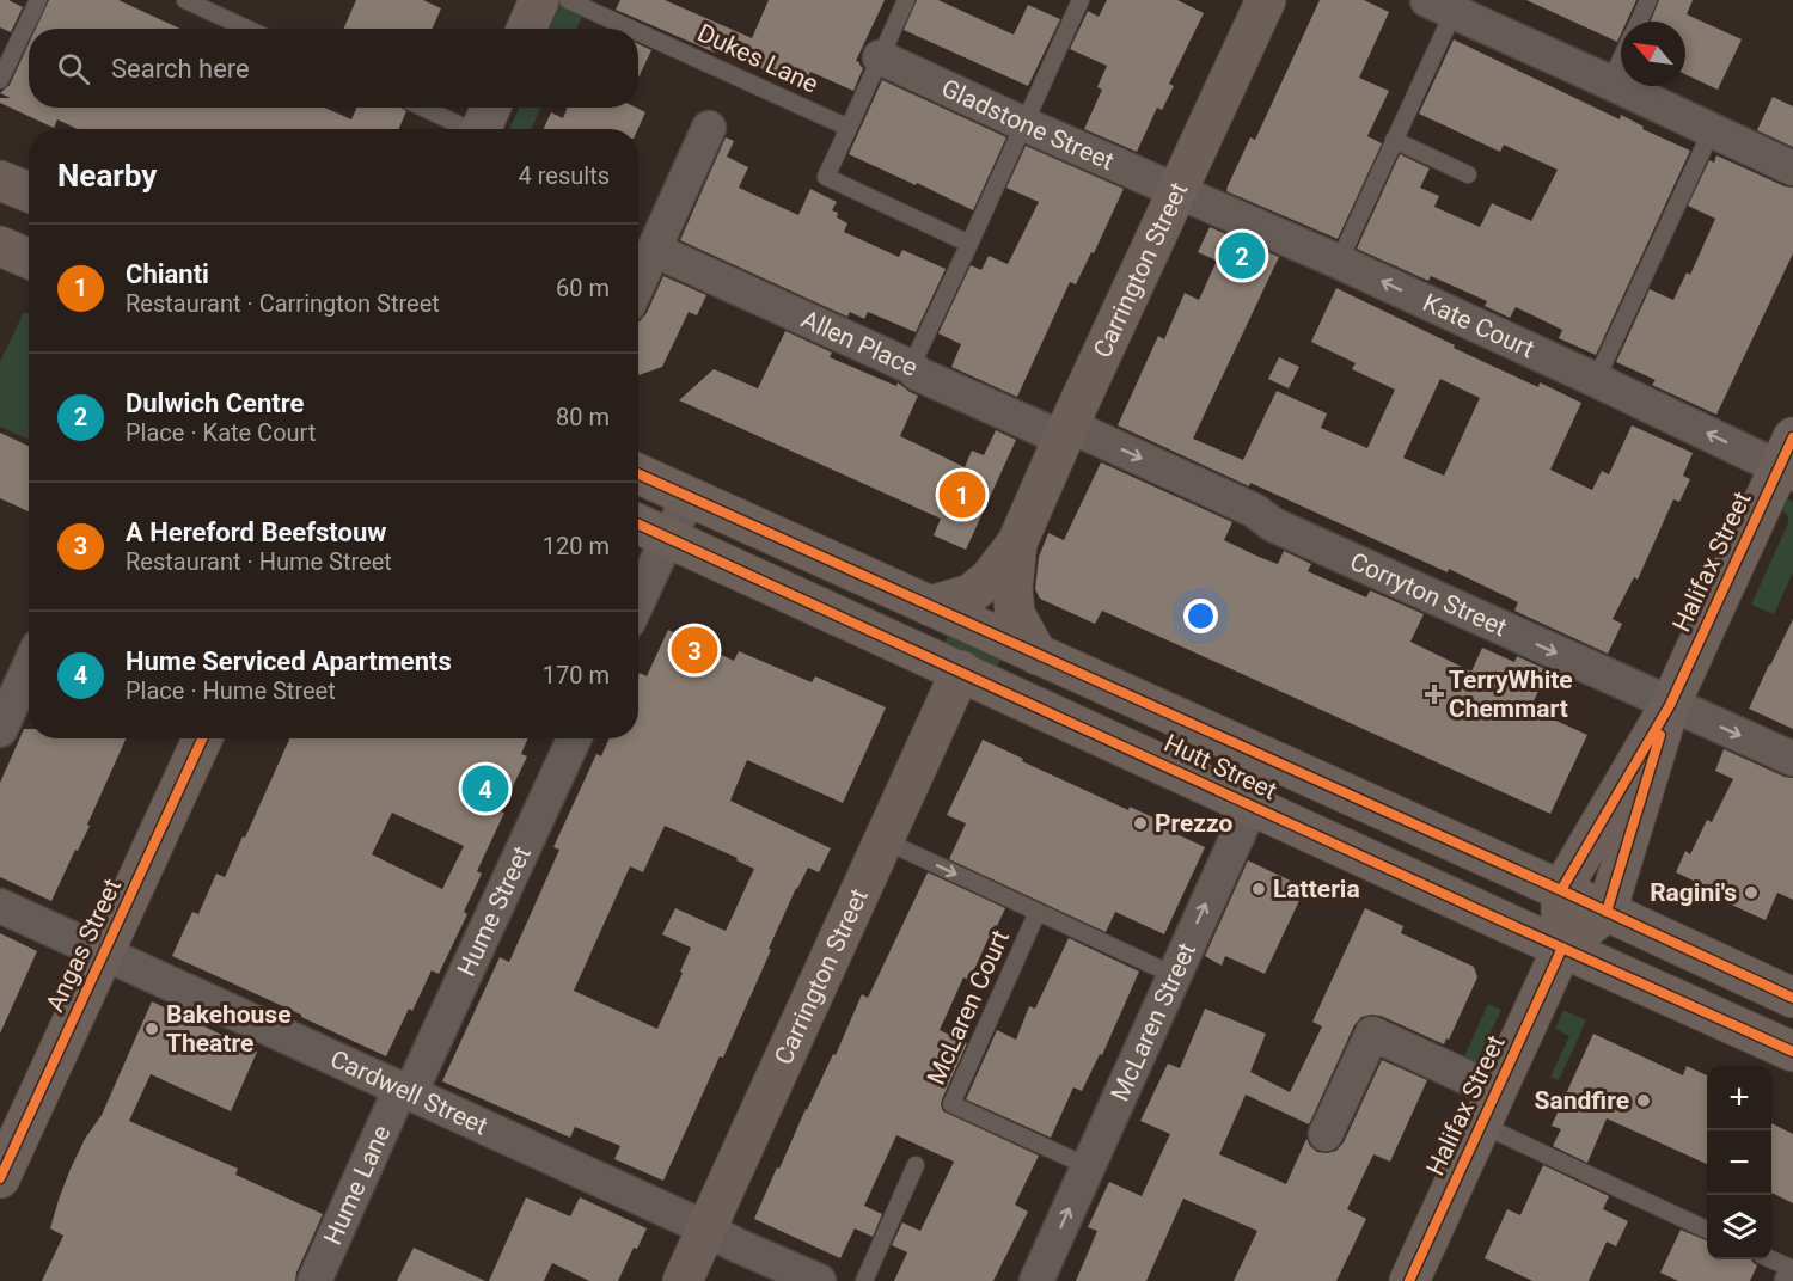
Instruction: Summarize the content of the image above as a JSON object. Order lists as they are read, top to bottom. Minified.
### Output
{"streets":{"street":["Gladstone Street","Carrington Street","Kate Court","Allen Place","Halifax Street","Corryton Street","Hutt Street","Hume Street","Angas Street","McLaren Street","Cardwell Street","Hume Lane"],"lane":["Dukes Lane","McLaren Court"]},"crossings":[["Gladstone Street","Carrington Street"],["Gladstone Street","Kate Court"],["Carrington Street","Kate Court"],["Carrington Street","Allen Place"],["Carrington Street","Corryton Street"],["Carrington Street","Hutt Street"],["Carrington Street","Cardwell Street"],["Kate Court","Halifax Street"],["Allen Place","Corryton Street"],["Halifax Street","Corryton Street"],["Halifax Street","Hutt Street"],["Hutt Street","McLaren Street"],["Hume Street","Cardwell Street"],["Hume Street","Hume Lane"],["Angas Street","Cardwell Street"],["McLaren Court","McLaren Street"],["Cardwell Street","Hume Lane"]],"one_way":["Corryton Street","McLaren Street"],"places":{"health":["TerryWhite Chemmart"],"other":["Prezzo","Latteria","Ragini's","Bakehouse Theatre","Sandfire"]},"north":"top left","page":{"search":"Search here","heading":["Nearby","4 results"],"list":[{"mark":"1","name":"Chianti","note":"Restaurant · Carrington Street","value":"60 m"},{"mark":"2","name":"Dulwich Centre","note":"Place · Kate Court","value":"80 m"},{"mark":"3","name":"A Hereford Beefstouw","note":"Restaurant · Hume Street","value":"120 m"},{"mark":"4","name":"Hume Serviced Apartments","note":"Place · Hume Street","value":"170 m"}],"pins":["2","1","3","4"],"map_buttons":["+","−"]}}
